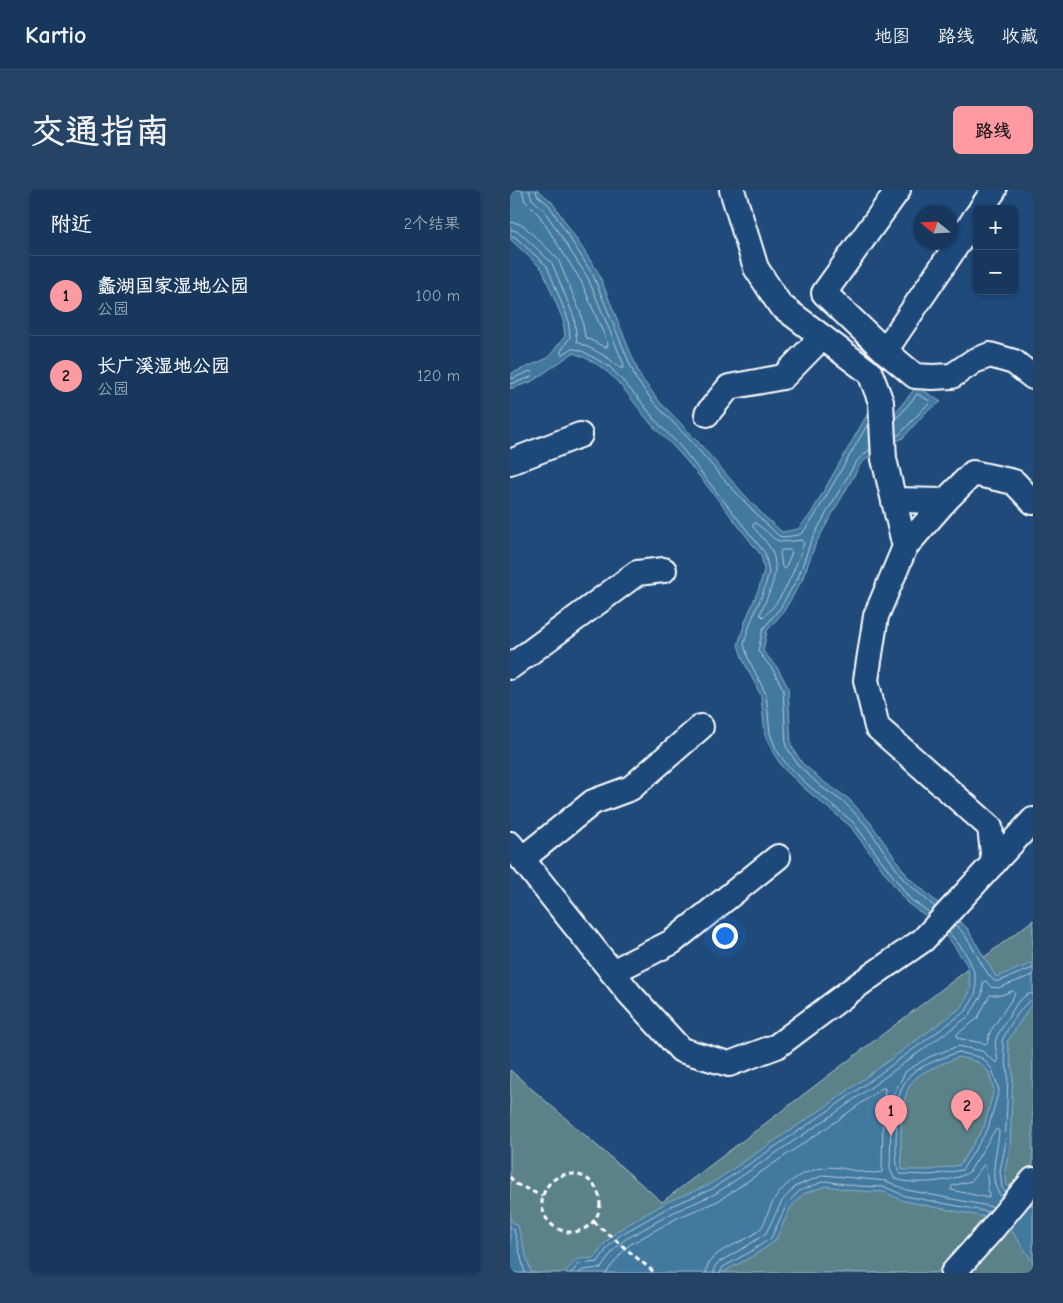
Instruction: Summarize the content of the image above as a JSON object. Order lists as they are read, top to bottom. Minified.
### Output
{"north":"left","page":{"header":"Kartio","nav":["地图","路线","收藏"],"buttons":"路线","title":"交通指南","heading":["附近","2个结果"],"map_buttons":["+","−"],"list":[{"mark":"1","name":"蠡湖国家湿地公园","note":"公园","value":"100 m"},{"mark":"2","name":"长广溪湿地公园","note":"公园","value":"120 m"}],"pins":["2","1"]}}
